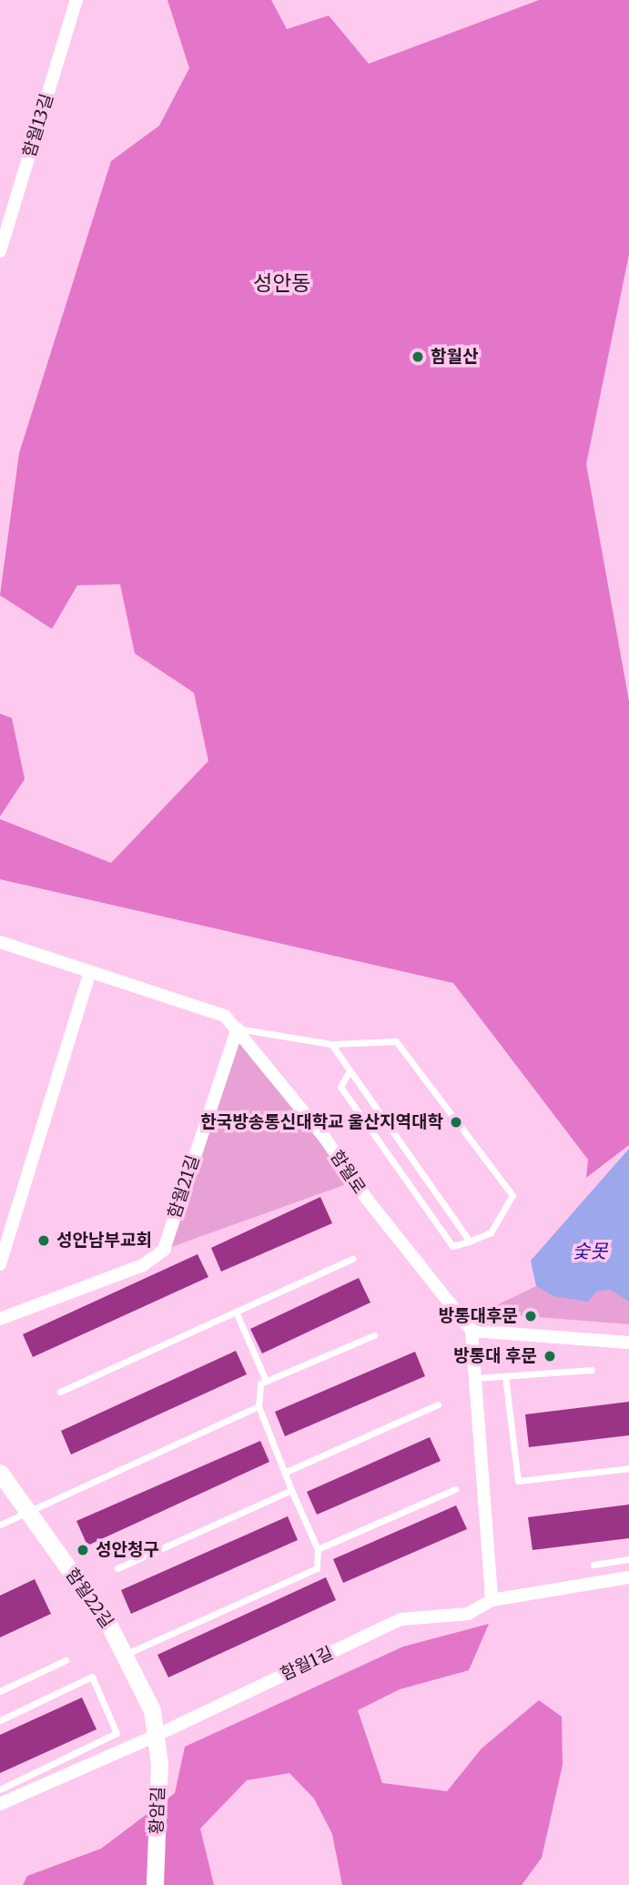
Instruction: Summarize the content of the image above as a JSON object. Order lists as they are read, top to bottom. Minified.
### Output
{"streets":{"street":["함월13길","함월로","함월21길","함월22길","함월1길","황암길"]},"crossings":[["함월로","함월21길"],["함월22길","함월1길"],["함월22길","황암길"],["함월1길","황암길"]],"districts":["성안동"],"water":["숯못"],"places":["함월산","한국방송통신대학교 울산지역대학","성안남부교회","방통대후문","방통대 후문","성안청구"]}
